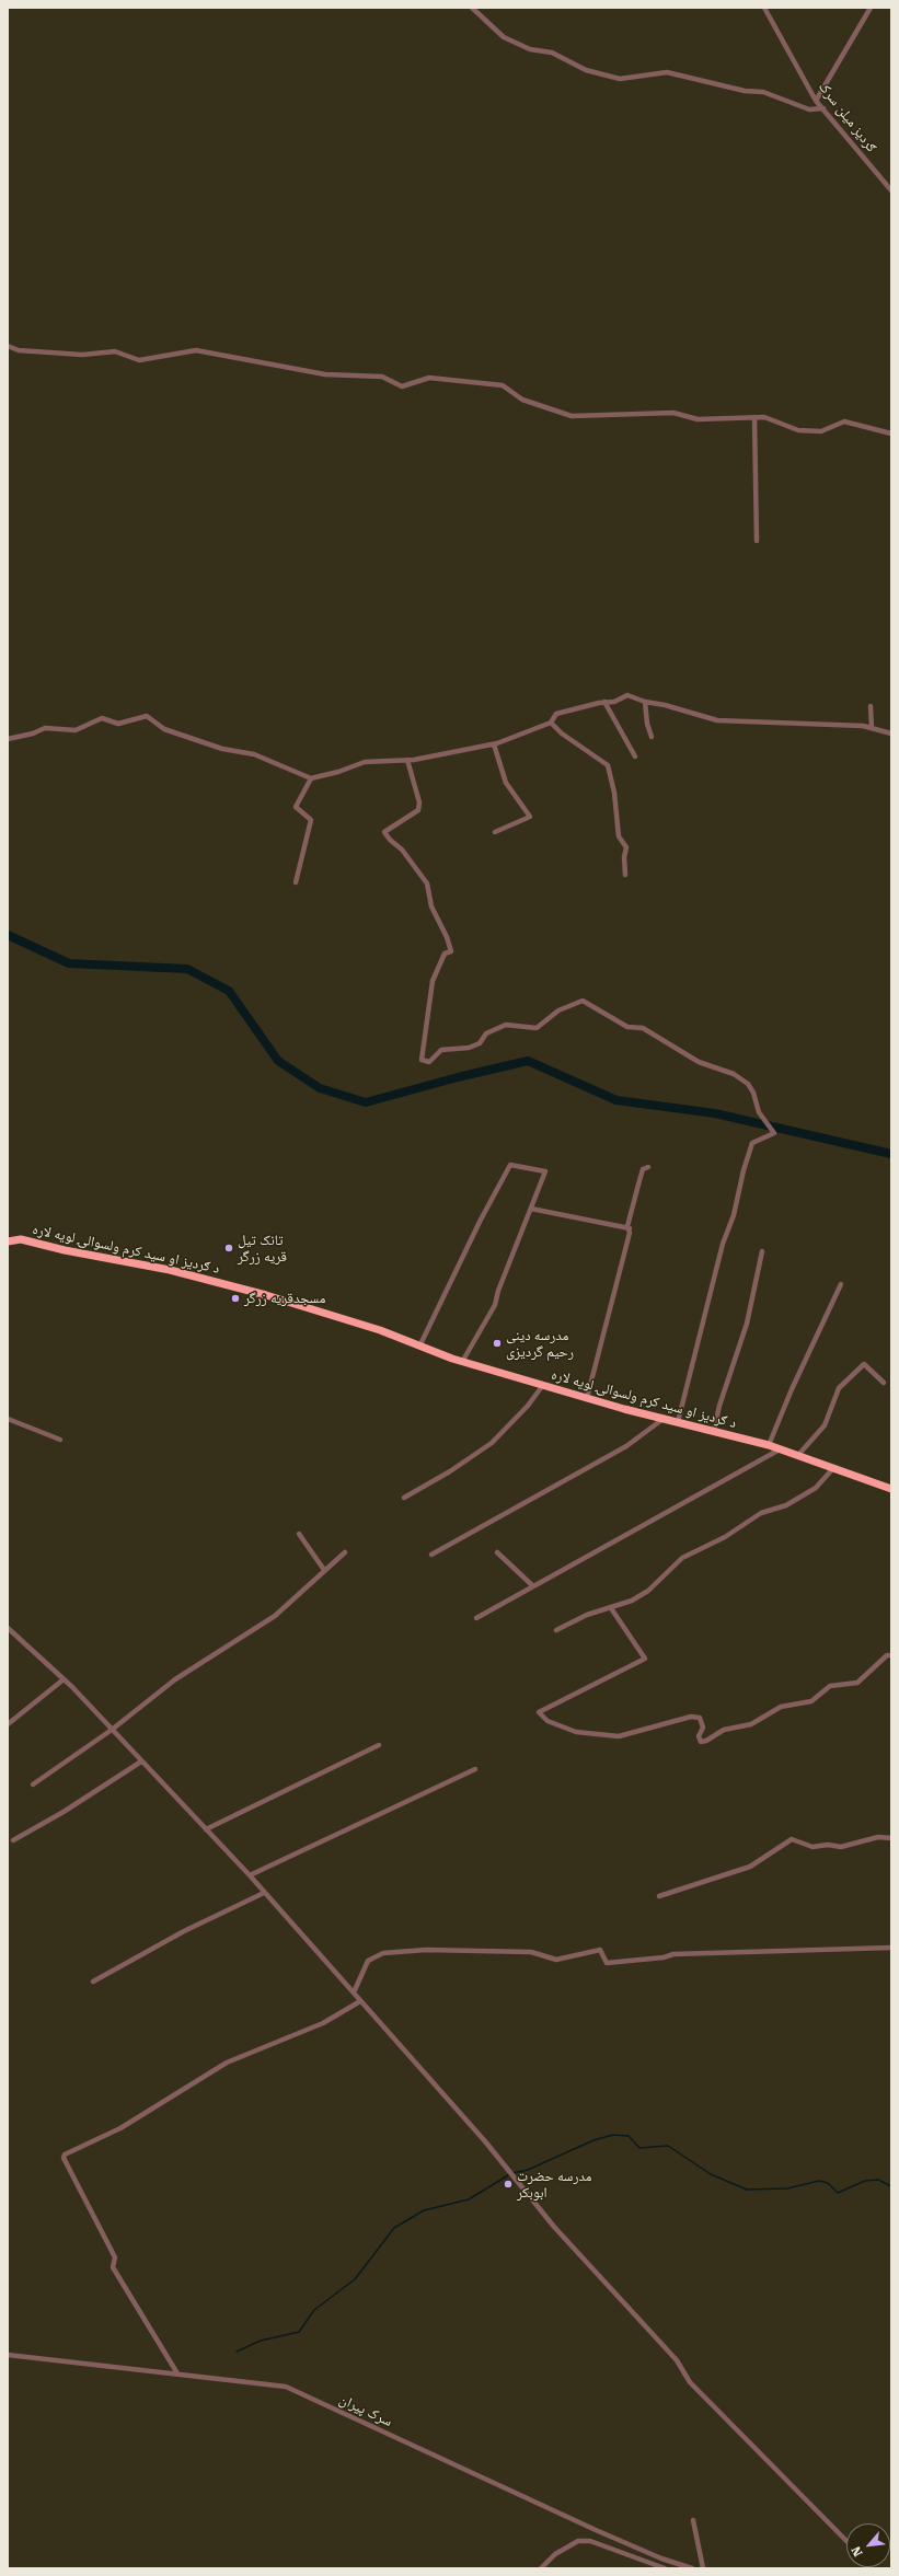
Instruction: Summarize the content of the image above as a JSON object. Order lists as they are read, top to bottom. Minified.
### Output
{"streets":{"highway":["د ګردیز او سید کرم ولسوالۍ لویه لاره"],"street":["ګردیز میلن سرک","سرک پیران"]},"places":["تانک تیل قریه زرگر","مسجدقریه زرگر","مدرسه دینی رحیم گردیزی","مدرسه حضرت ابوبکر"],"north":"bottom left"}
